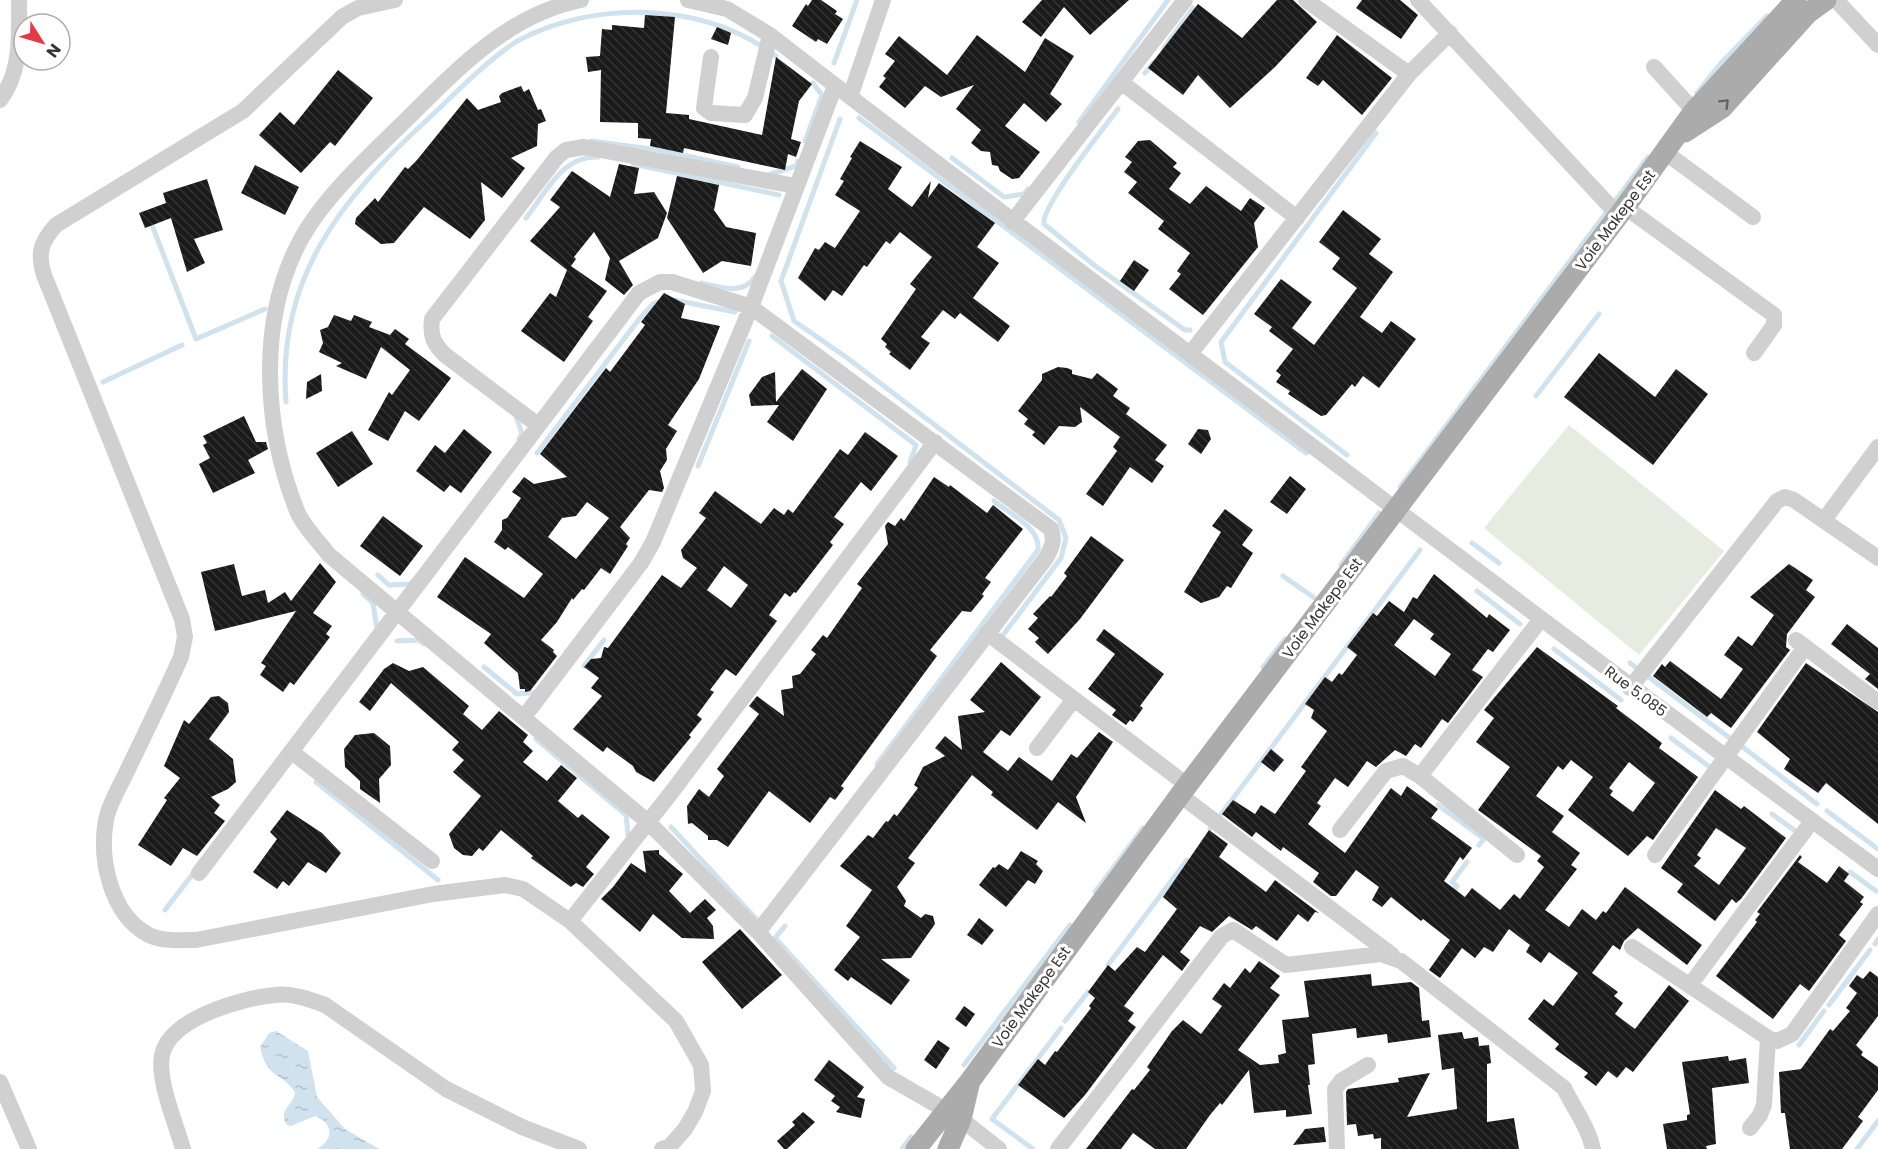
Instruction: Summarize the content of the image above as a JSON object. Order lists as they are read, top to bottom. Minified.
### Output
{"streets":{"main road":["Voie Makepe Est"],"street":["Rue 5.085"]},"crossings":[["Voie Makepe Est","Rue 5.085"]],"north":"bottom right"}
